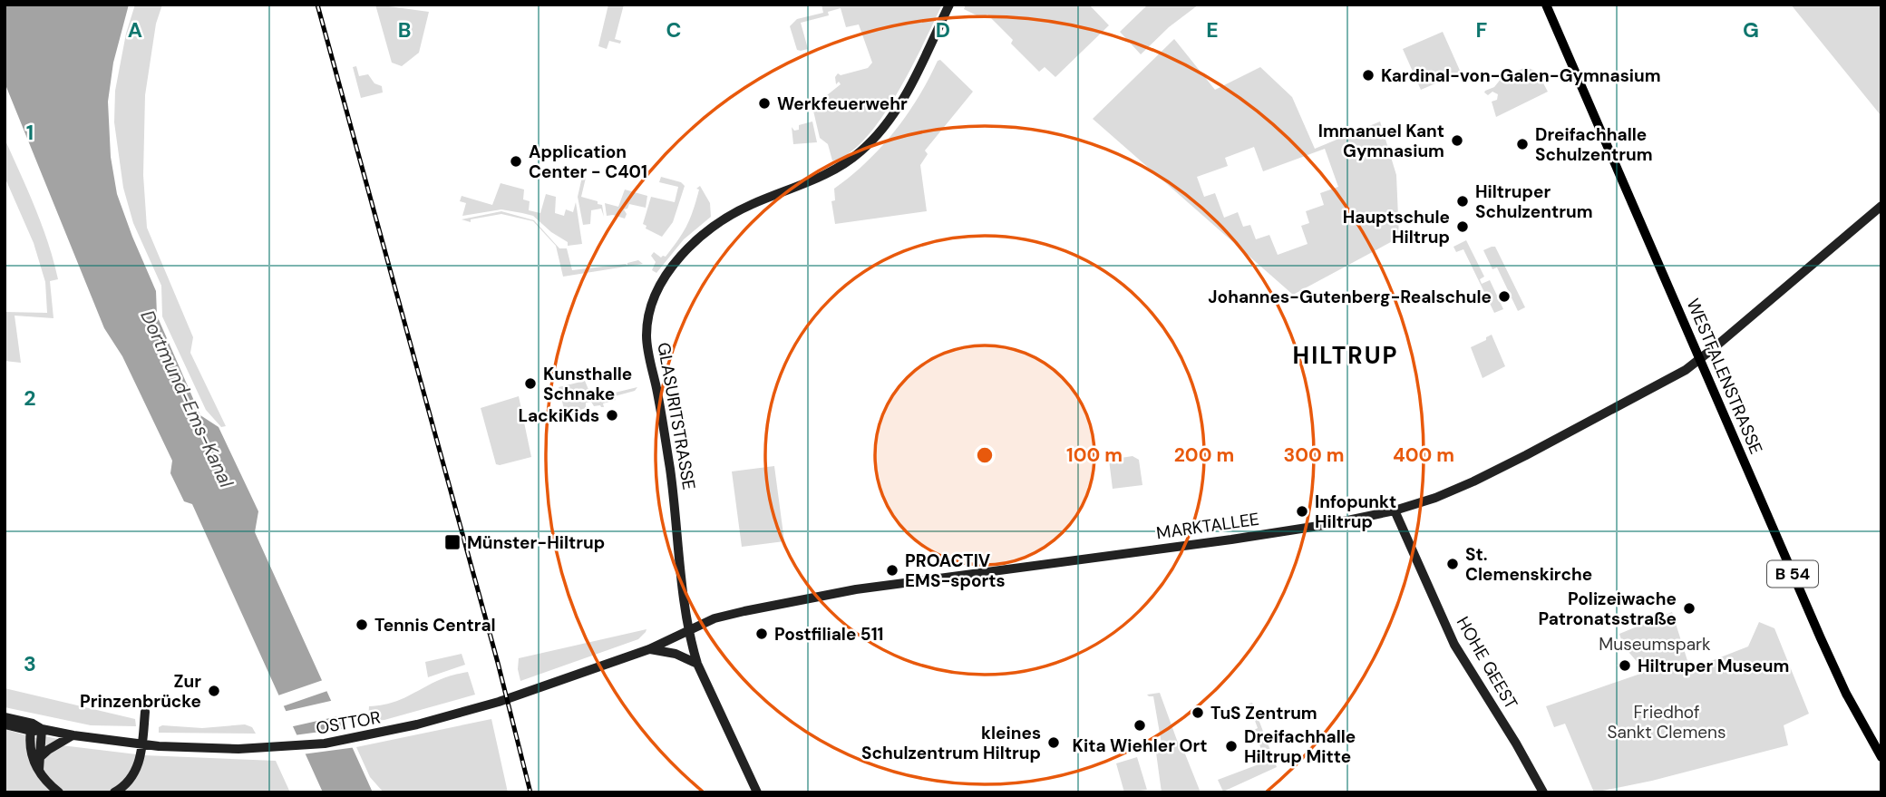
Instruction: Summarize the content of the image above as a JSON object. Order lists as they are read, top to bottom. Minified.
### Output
{"streets":{"main road":["WESTFALENSTRASSE","GLASURITSTRASSE","MARKTALLEE","B 54","HOHE GEEST","OSTTOR"]},"crossings":[["WESTFALENSTRASSE","MARKTALLEE"],["GLASURITSTRASSE","MARKTALLEE"],["GLASURITSTRASSE","OSTTOR"],["MARKTALLEE","HOHE GEEST"],["MARKTALLEE","OSTTOR"]],"districts":["HILTRUP"],"water":["Dortmund-Ems-Kanal"],"parks":["Museumspark","Friedhof Sankt Clemens"],"places":{"other":["Kardinal-von-Galen-Gymnasium","Werkfeuerwehr","Immanuel Kant Gymnasium","Dreifachhalle Schulzentrum","Application Center - C401","Hiltruper Schulzentrum","Hauptschule Hiltrup","Johannes-Gutenberg-Realschule","Kunsthalle Schnake","LackiKids","Infopunkt Hiltrup","St. Clemenskirche","PROACTIV EMS-sports","Polizeiwache Patronatsstraße","Tennis Central","Postfiliale 511","Hiltruper Museum","Zur Prinzenbrücke","TuS Zentrum","Kita Wiehler Ort","kleines Schulzentrum Hiltrup","Dreifachhalle Hiltrup Mitte"],"transit":["Münster-Hiltrup"]},"grid":{"columns":["A","B","C","D","E","F","G"],"rows":["1","2","3"]},"rings":["100 m","200 m","300 m","400 m"]}
